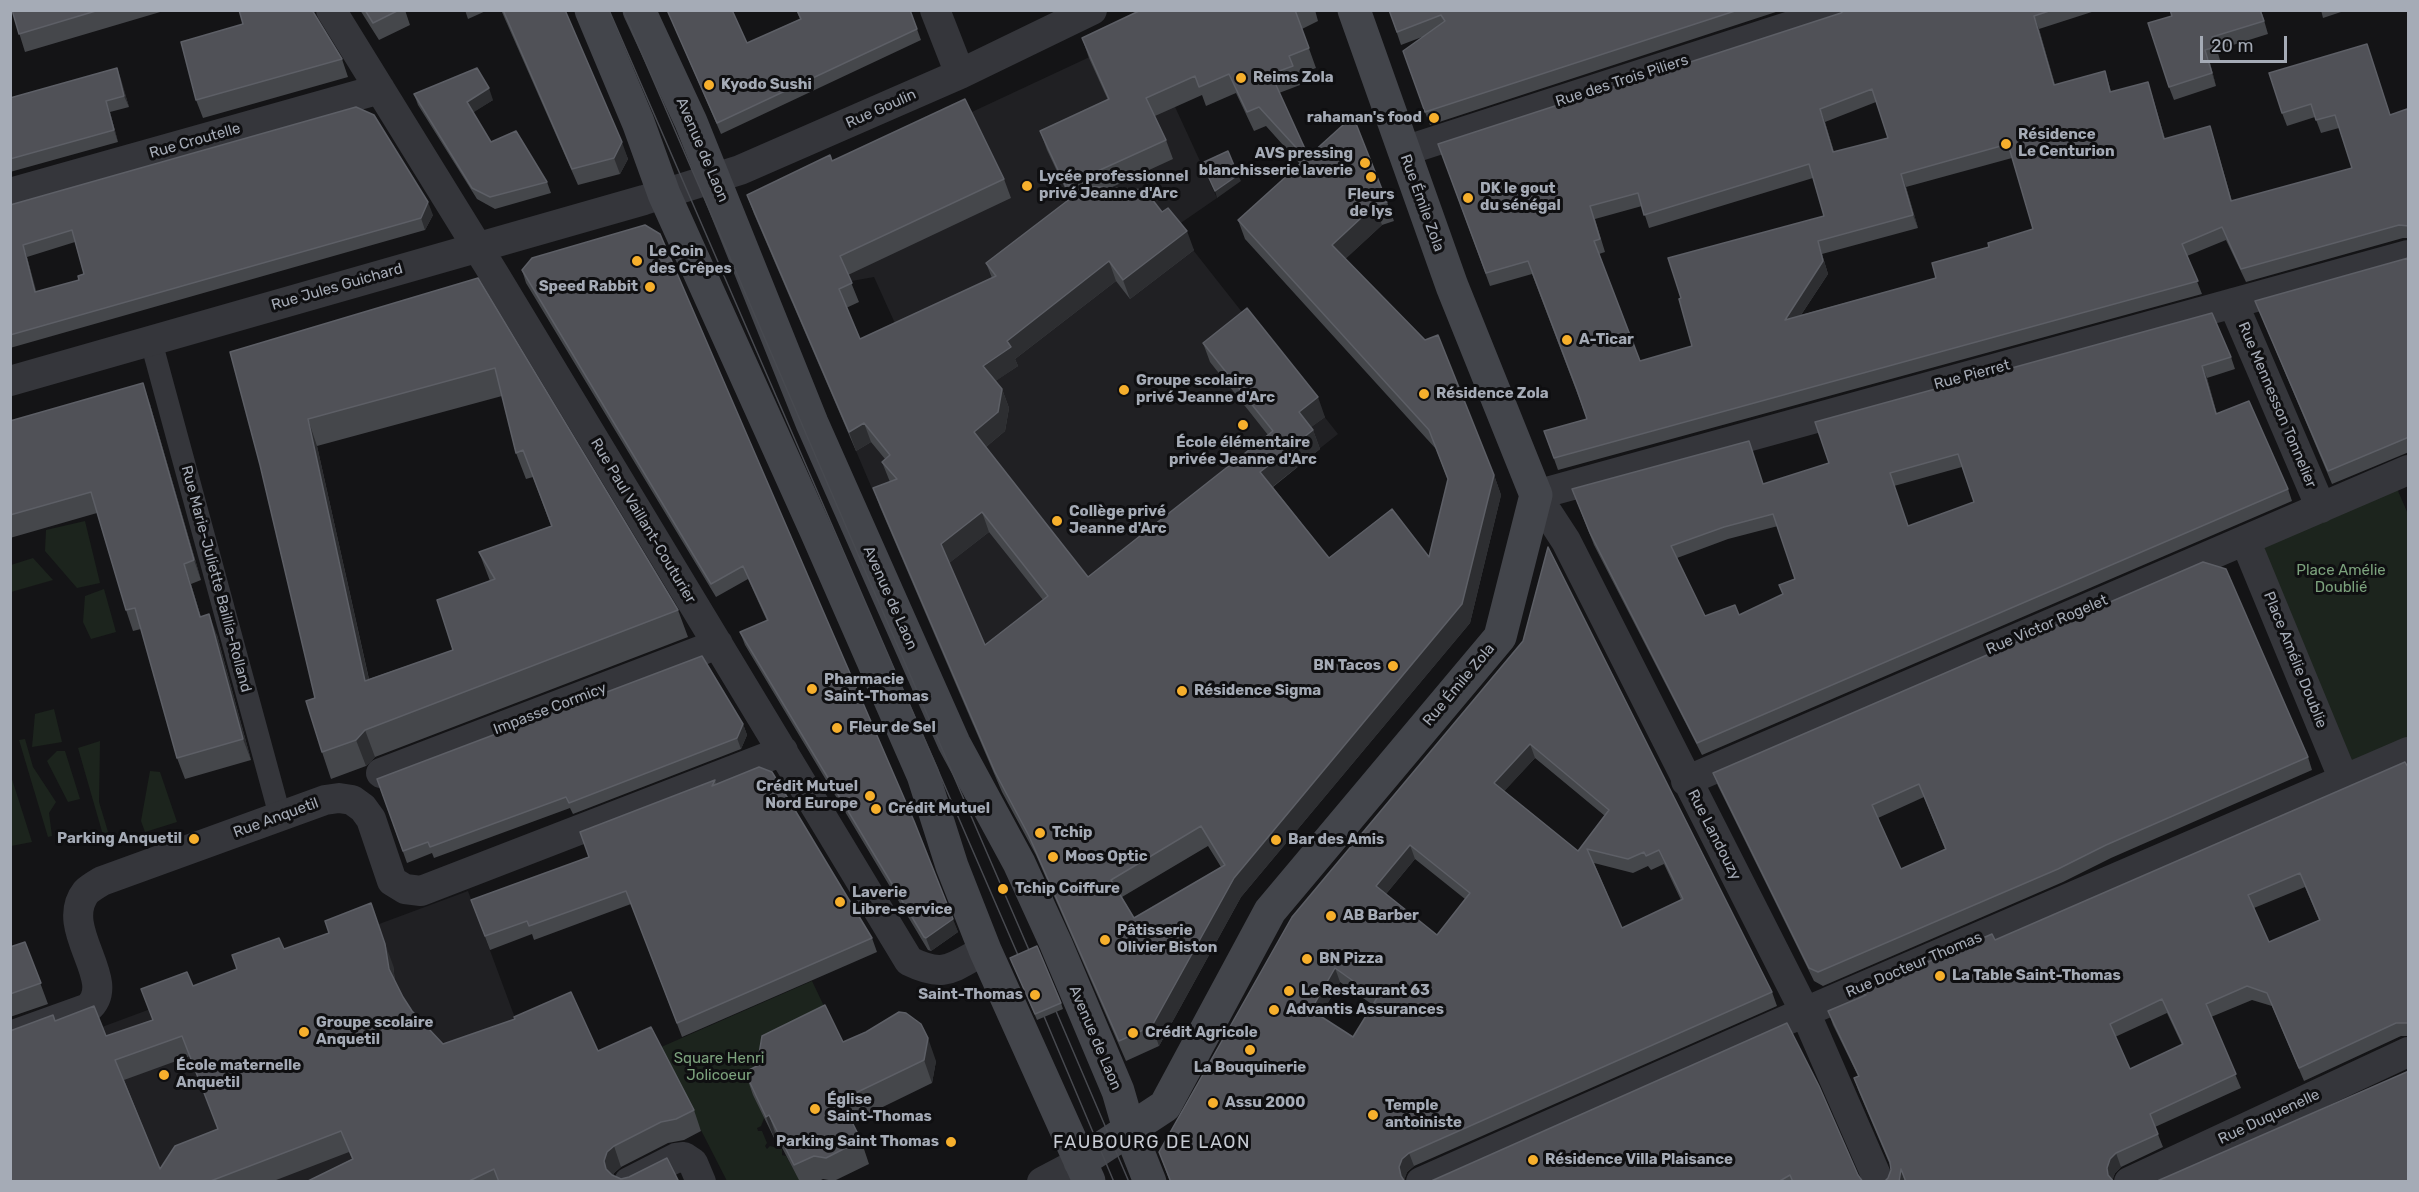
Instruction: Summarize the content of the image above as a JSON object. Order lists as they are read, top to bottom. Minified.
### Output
{"streets":{"main road":["Avenue de Laon","Rue Émile Zola"],"street":["Rue des Trois Piliers","Rue Goulin","Rue Croutelle","Rue Jules Guichard","Rue Pierret","Rue Mennesson Tonnelier","Rue Paul Vaillant-Couturier","Rue Marie-Juliette Baillia-Rolland","Rue Victor Rogelet","Place Amélie Doublie","Impasse Cormicy","Rue Anquetil","Rue Landouzy","Rue Docteur Thomas","Rue Duquenelle"]},"crossings":[["Rue des Trois Piliers","Rue Émile Zola"],["Rue Goulin","Avenue de Laon"],["Rue Goulin","Rue Jules Guichard"],["Rue Croutelle","Rue Paul Vaillant-Couturier"],["Avenue de Laon","Rue Émile Zola"],["Rue Émile Zola","Rue Pierret"],["Rue Émile Zola","Rue Landouzy"],["Rue Jules Guichard","Rue Paul Vaillant-Couturier"],["Rue Jules Guichard","Rue Marie-Juliette Baillia-Rolland"],["Rue Pierret","Rue Mennesson Tonnelier"],["Rue Pierret","Rue Landouzy"],["Rue Mennesson Tonnelier","Rue Victor Rogelet"],["Rue Paul Vaillant-Couturier","Impasse Cormicy"],["Rue Paul Vaillant-Couturier","Rue Anquetil"],["Rue Marie-Juliette Baillia-Rolland","Rue Anquetil"],["Rue Victor Rogelet","Place Amélie Doublie"],["Rue Victor Rogelet","Rue Landouzy"],["Place Amélie Doublie","Rue Docteur Thomas"],["Rue Landouzy","Rue Docteur Thomas"]],"districts":["FAUBOURG DE LAON"],"parks":["Place Amélie Doublié","Square Henri Jolicoeur"],"places":["Reims Zola","Kyodo Sushi","rahaman's food","Résidence Le Centurion","AVS pressing blanchisserie laverie","Fleurs de lys","Lycée professionnel privé Jeanne d'Arc","DK le gout du sénégal","Le Coin des Crêpes","Speed Rabbit","A-Ticar","Groupe scolaire privé Jeanne d'Arc","Résidence Zola","École élémentaire privée Jeanne d'Arc","Collège privé Jeanne d'Arc","BN Tacos","Pharmacie Saint-Thomas","Résidence Sigma","Fleur de Sel","Crédit Mutuel Nord Europe","Crédit Mutuel","Tchip","Parking Anquetil","Bar des Amis","Moos Optic","Tchip Coiffure","Laverie Libre-service","AB Barber","Pâtisserie Olivier Biston","BN Pizza","La Table Saint-Thomas","Le Restaurant 63","Saint-Thomas","Advantis Assurances","Groupe scolaire Anquetil","Crédit Agricole","La Bouquinerie","École maternelle Anquetil","Assu 2000","Église Saint-Thomas","Temple antoiniste","Parking Saint Thomas","Résidence Villa Plaisance"],"scale_bar":"20 m"}
